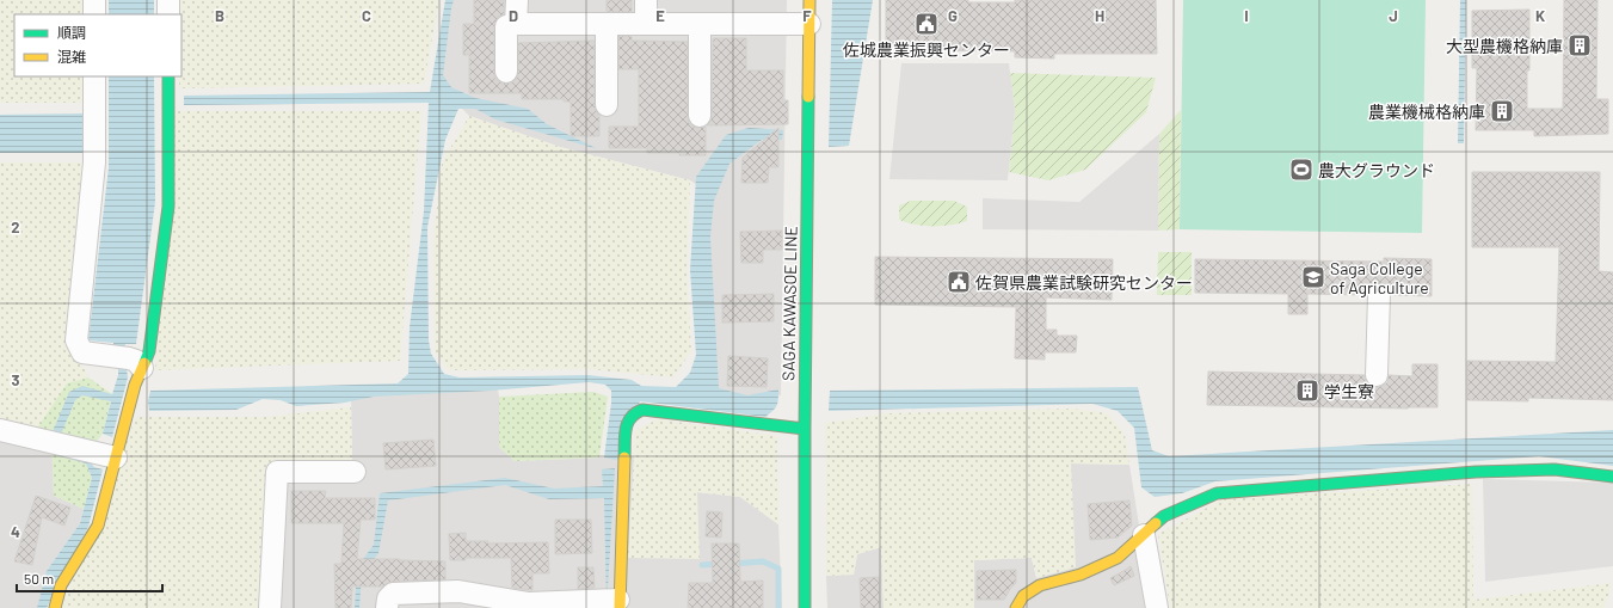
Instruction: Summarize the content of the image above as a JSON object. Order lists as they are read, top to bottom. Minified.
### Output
{"streets":{"street":["SAGA KAWASOE LINE"]},"places":{"public building":["佐城農業振興センター","佐賀県農業試験研究センター"],"building":["大型農機格納庫","農業機械格納庫","学生寮"],"sports":["農大グラウンド"],"school or university":["Saga College of Agriculture"]},"legend":["順調","混雑"],"scale_bar":"50 m","grid":{"columns":["B","C","D","E","F","G","H","I","J","K"],"rows":["2","3","4"]}}
